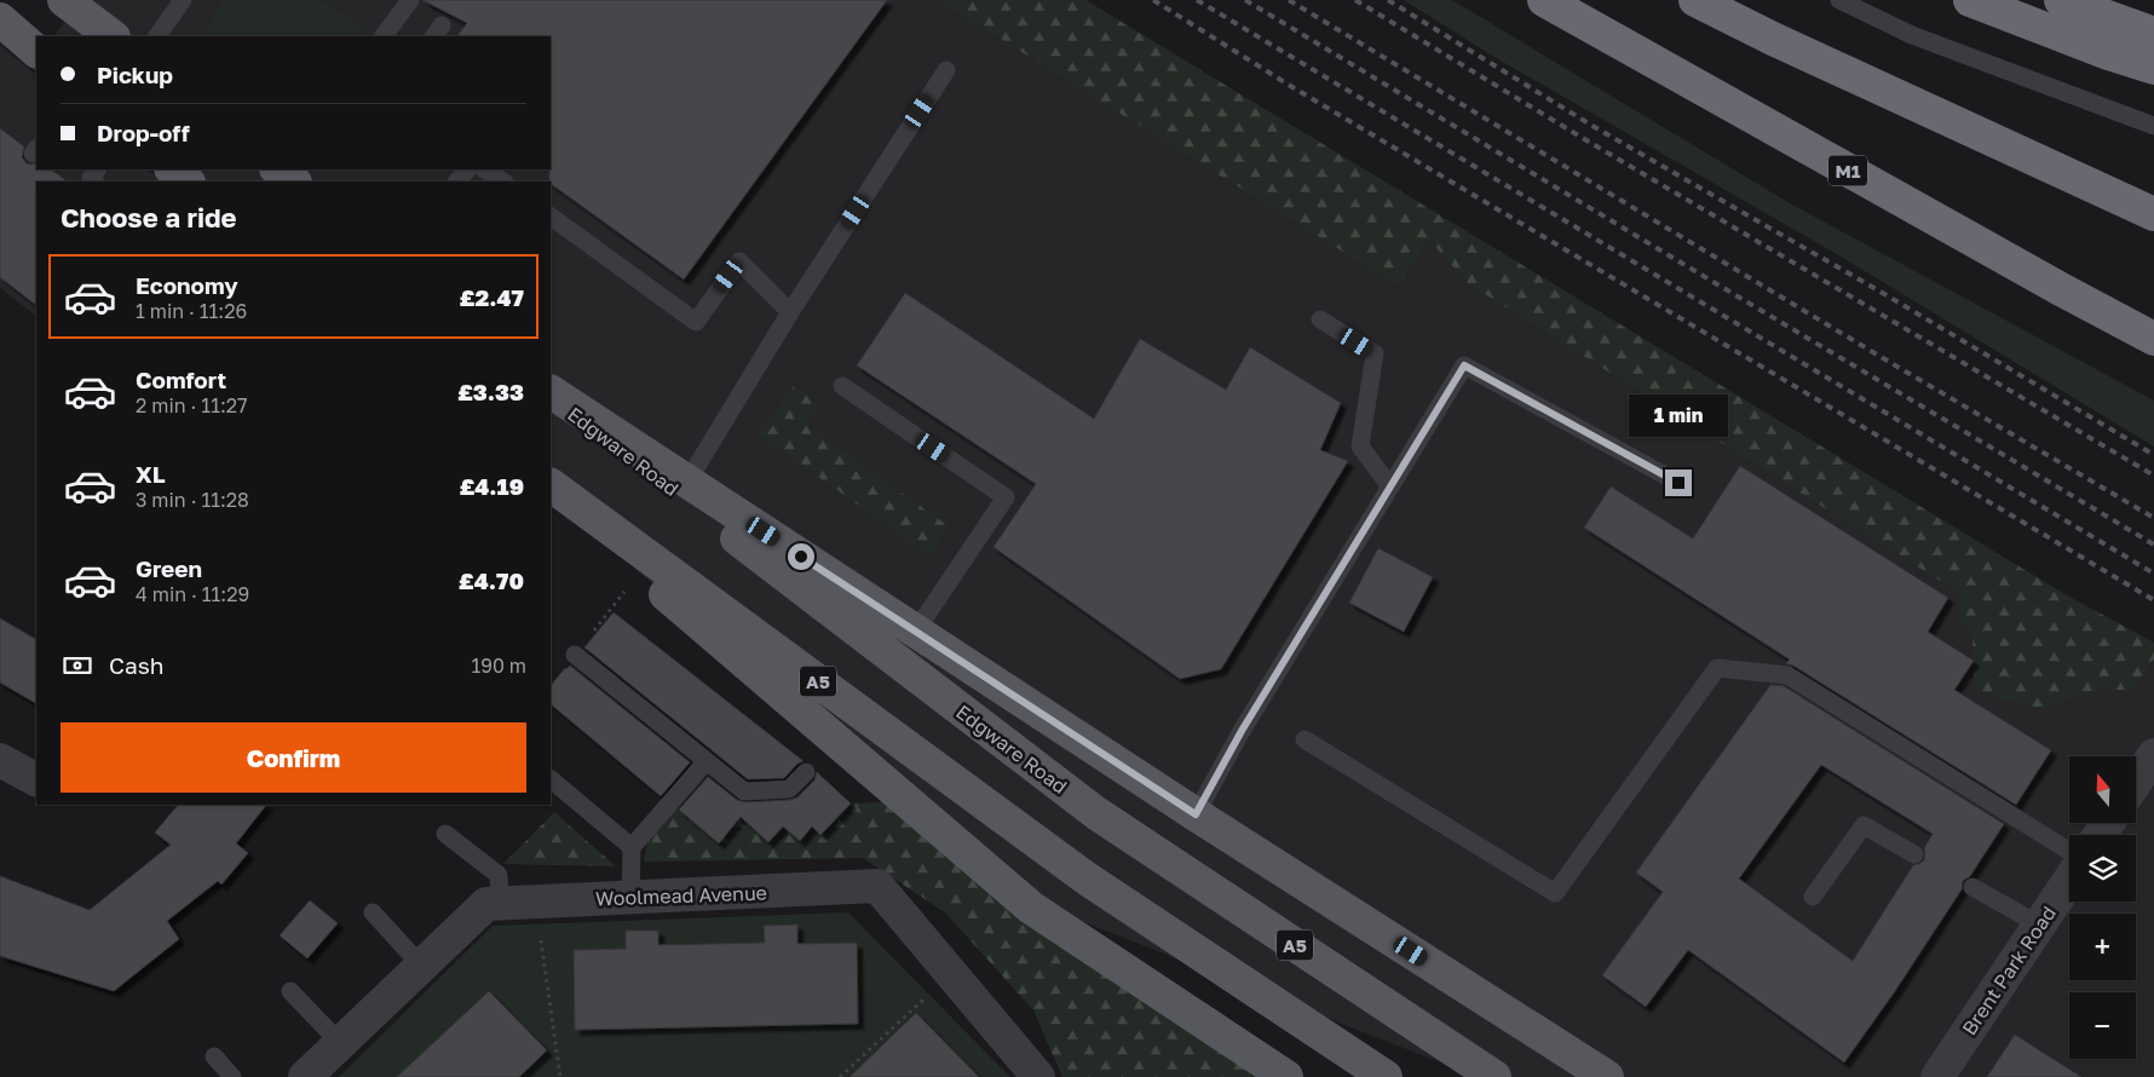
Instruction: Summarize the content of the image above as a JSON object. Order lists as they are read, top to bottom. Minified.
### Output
{"streets":{"highway":["M1"],"main road":["Edgware Road","A5"],"street":["Woolmead Avenue","Brent Park Road"]},"north":"top","page":{"banner":["Pickup","Drop-off"],"heading":"Choose a ride","list":[{"name":"Economy","note":"1 min · 11:26","value":"£2.47"},{"name":"Comfort","note":"2 min · 11:27","value":"£3.33"},{"name":"XL","note":"3 min · 11:28","value":"£4.19"},{"name":"Green","note":"4 min · 11:29","value":"£4.70"}],"bubble":"1 min","pay":["Cash","190 m"],"buttons":"Confirm","map_buttons":["+","−"]}}
